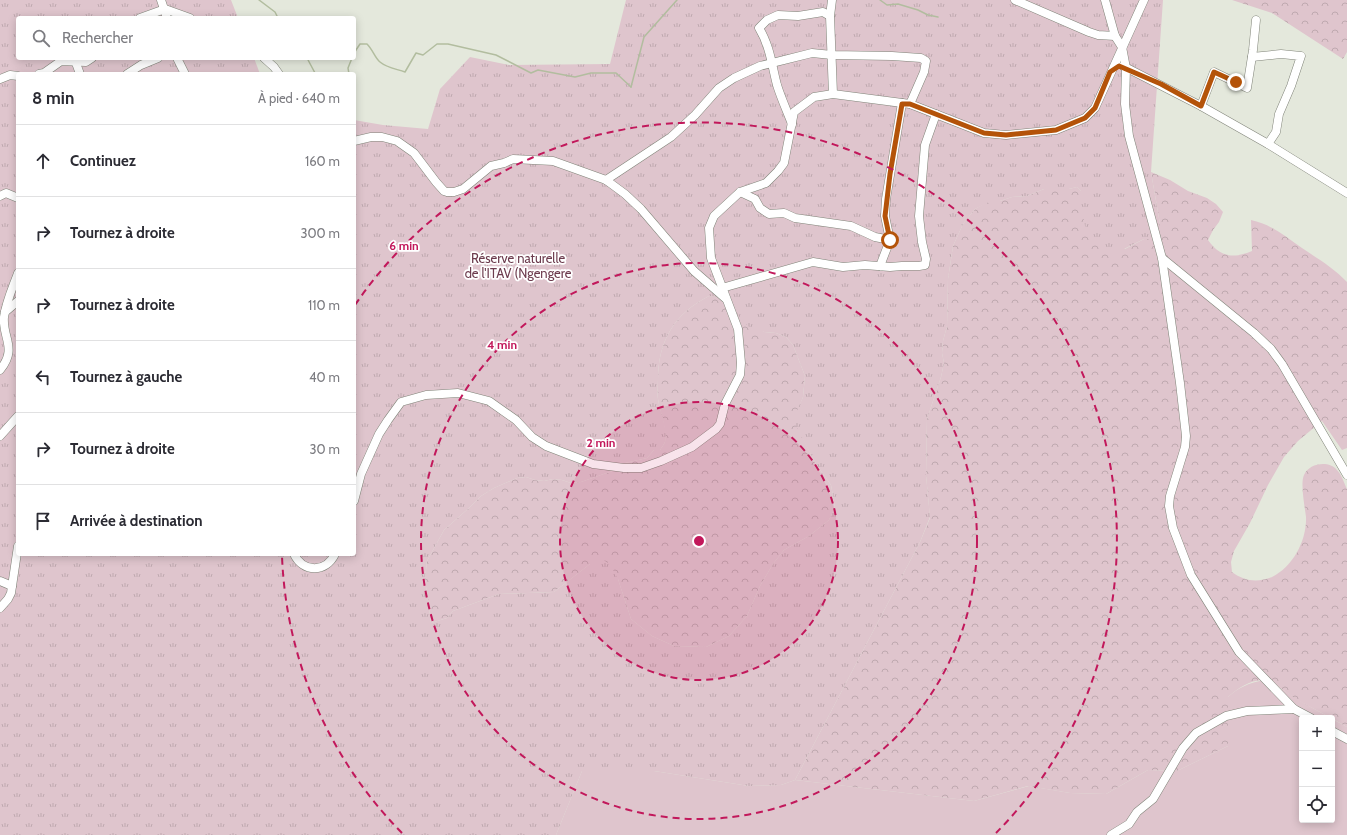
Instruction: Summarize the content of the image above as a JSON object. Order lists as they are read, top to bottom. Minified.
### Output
{"parks":["Réserve naturelle de l'ITAV (Ngengere"],"page":{"search":"Rechercher","heading":["8 min","À pied · 640 m"],"list":[["Continuez","160 m"],["Tournez à droite","300 m"],["Tournez à droite","110 m"],["Tournez à gauche","40 m"],["Tournez à droite","30 m"],"Arrivée à destination"],"map_buttons":["+","−"]},"rings":["6 min","4 min","2 min"]}
